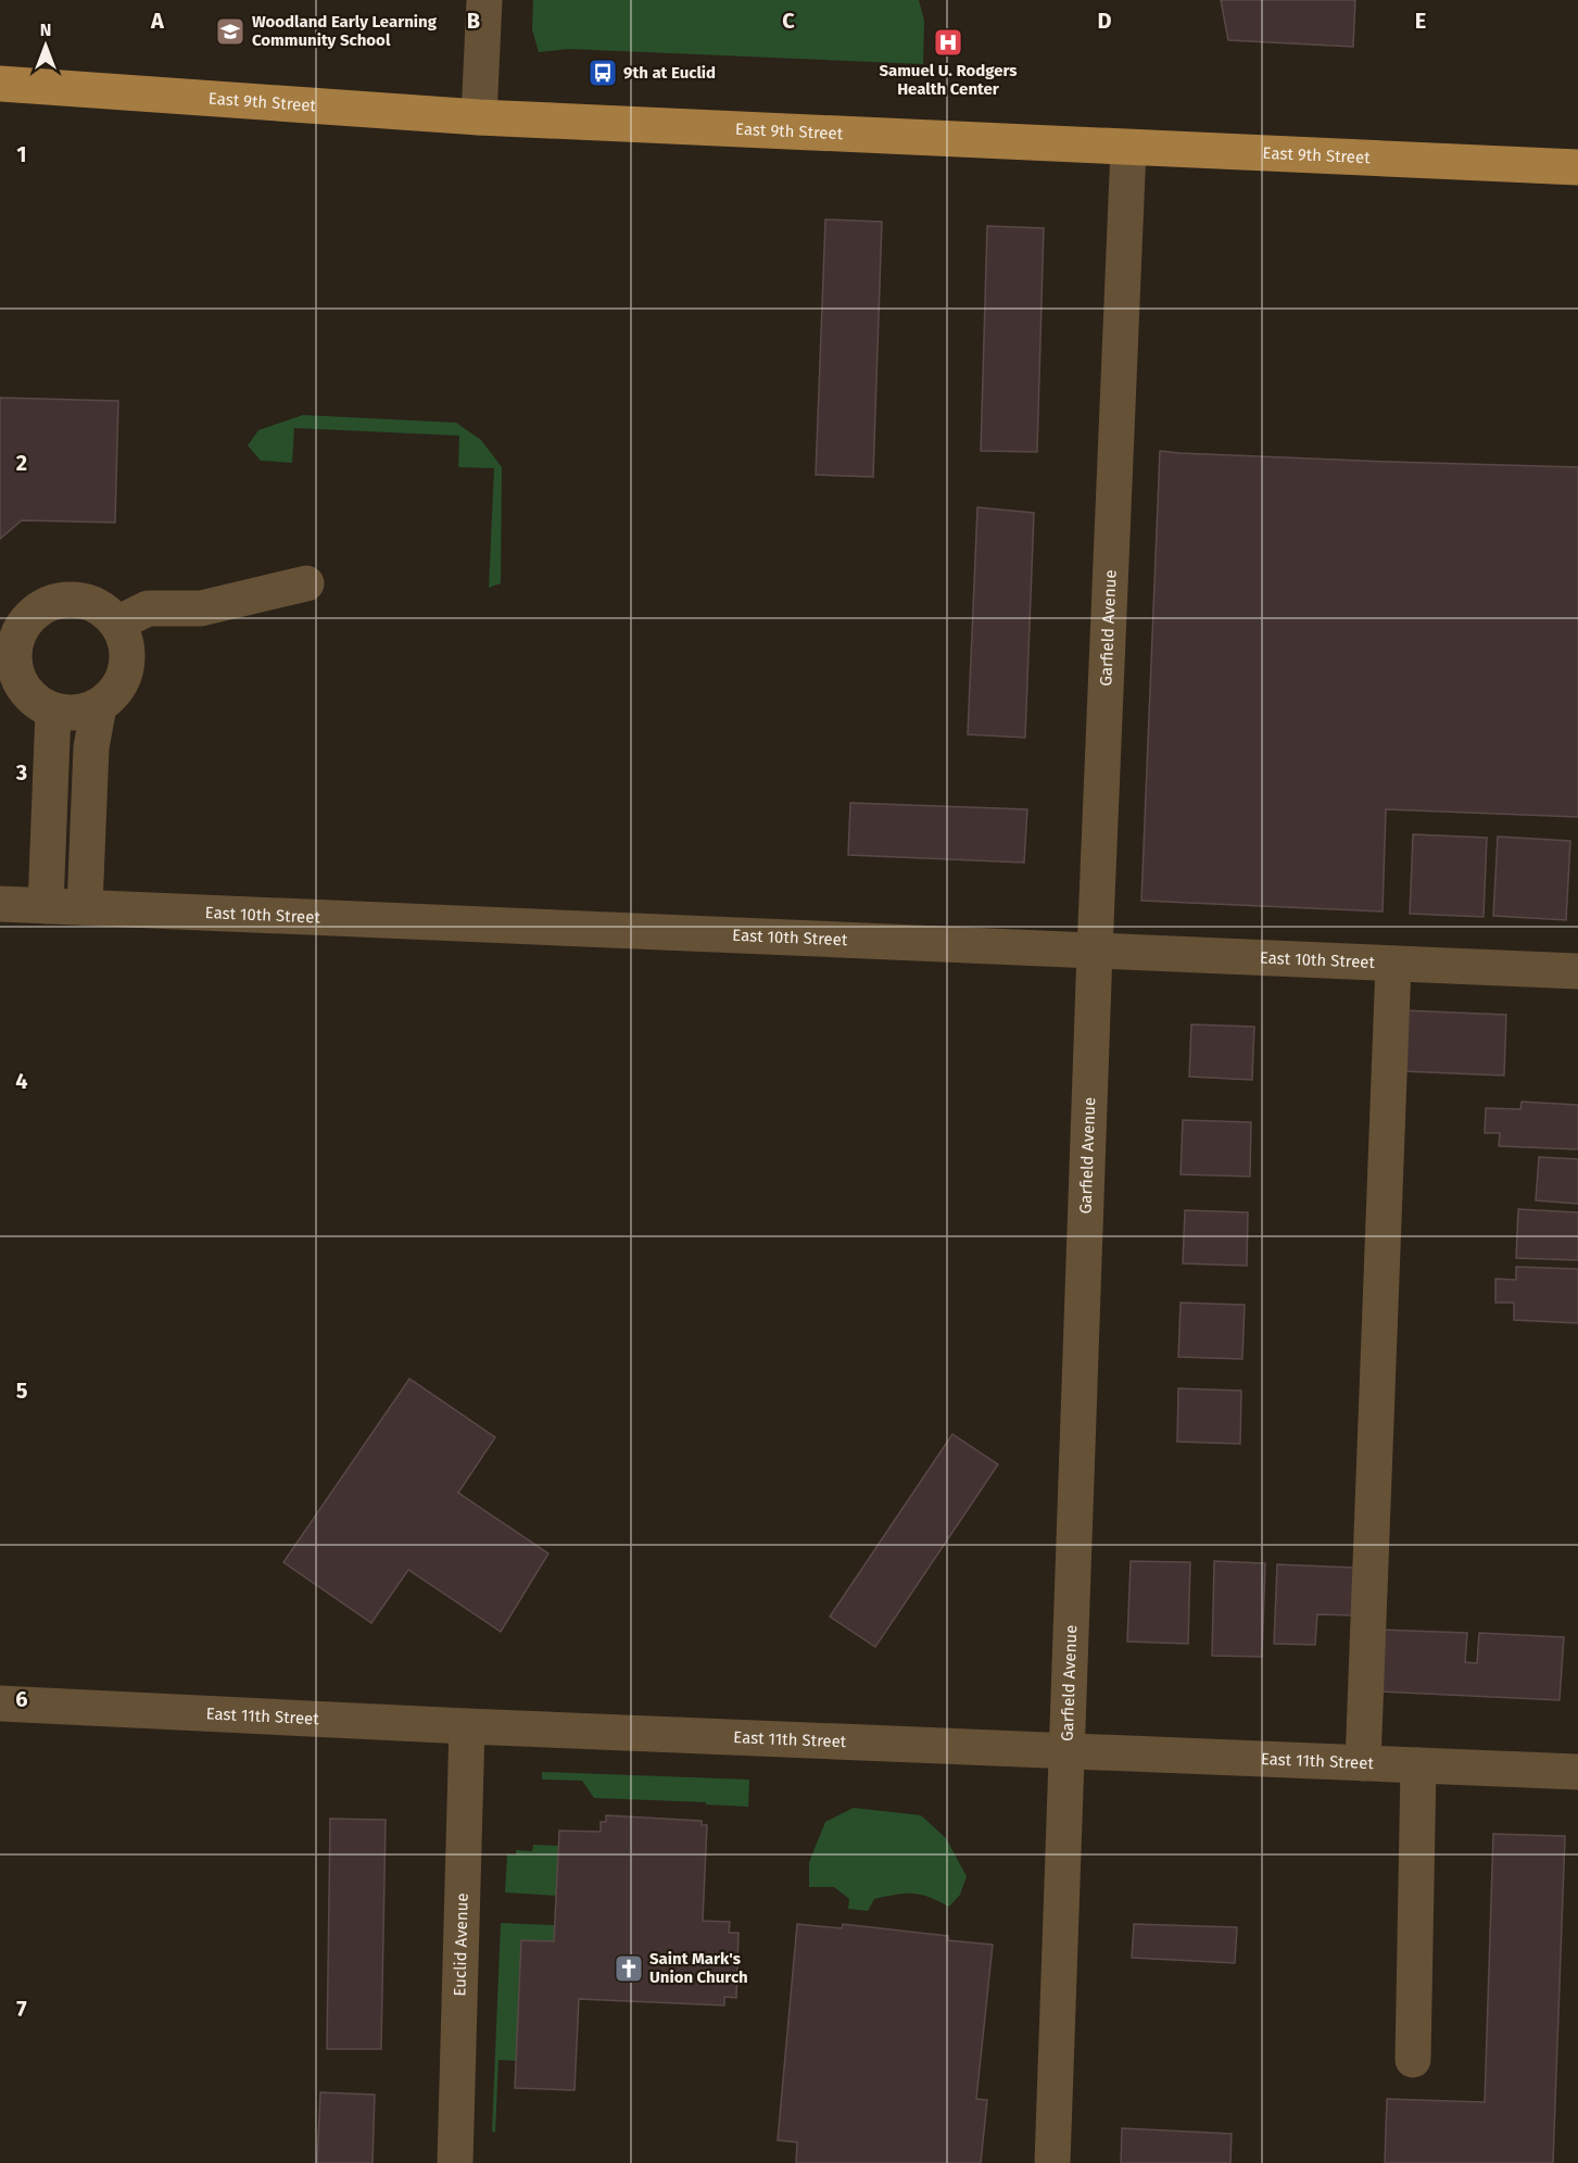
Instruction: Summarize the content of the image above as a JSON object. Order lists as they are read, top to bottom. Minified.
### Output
{"streets":{"main road":["East 9th Street"],"street":["Garfield Avenue","East 10th Street","East 11th Street","Euclid Avenue"]},"crossings":[["East 9th Street","Garfield Avenue"],["Garfield Avenue","East 10th Street"],["Garfield Avenue","East 11th Street"],["East 11th Street","Euclid Avenue"]],"places":{"school or university":["Woodland Early Learning Community School"],"hospital":["Samuel U. Rodgers Health Center"],"bus stop":["9th at Euclid"],"church":["Saint Mark's Union Church"]},"north":"top","grid":{"columns":["A","B","C","D","E"],"rows":["1","2","3","4","5","6","7"]}}
